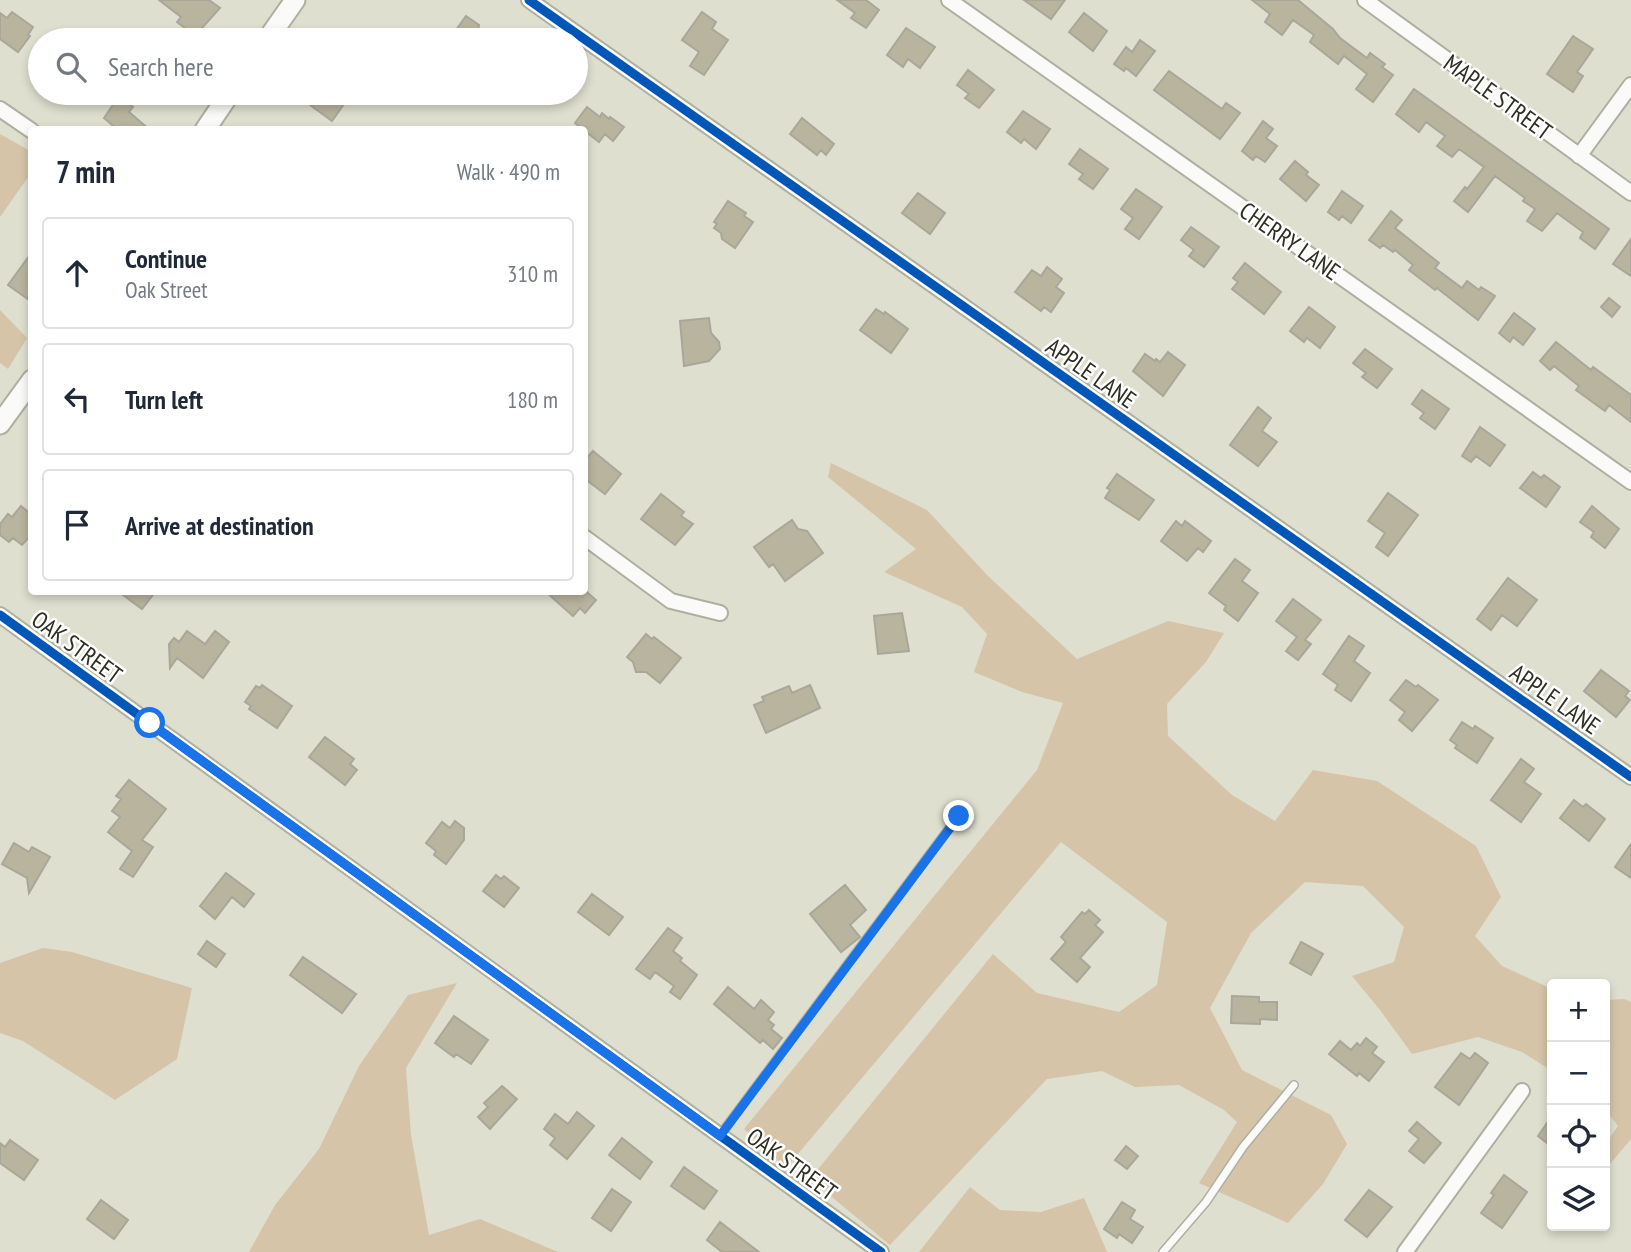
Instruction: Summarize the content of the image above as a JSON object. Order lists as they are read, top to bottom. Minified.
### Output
{"streets":{"street":["MAPLE STREET","CHERRY LANE","APPLE LANE","OAK STREET"]},"page":{"search":"Search here","heading":["7 min","Walk · 490 m"],"list":[["Continue","Oak Street","310 m"],["Turn left","180 m"],"Arrive at destination"],"map_buttons":["+","−"]}}
